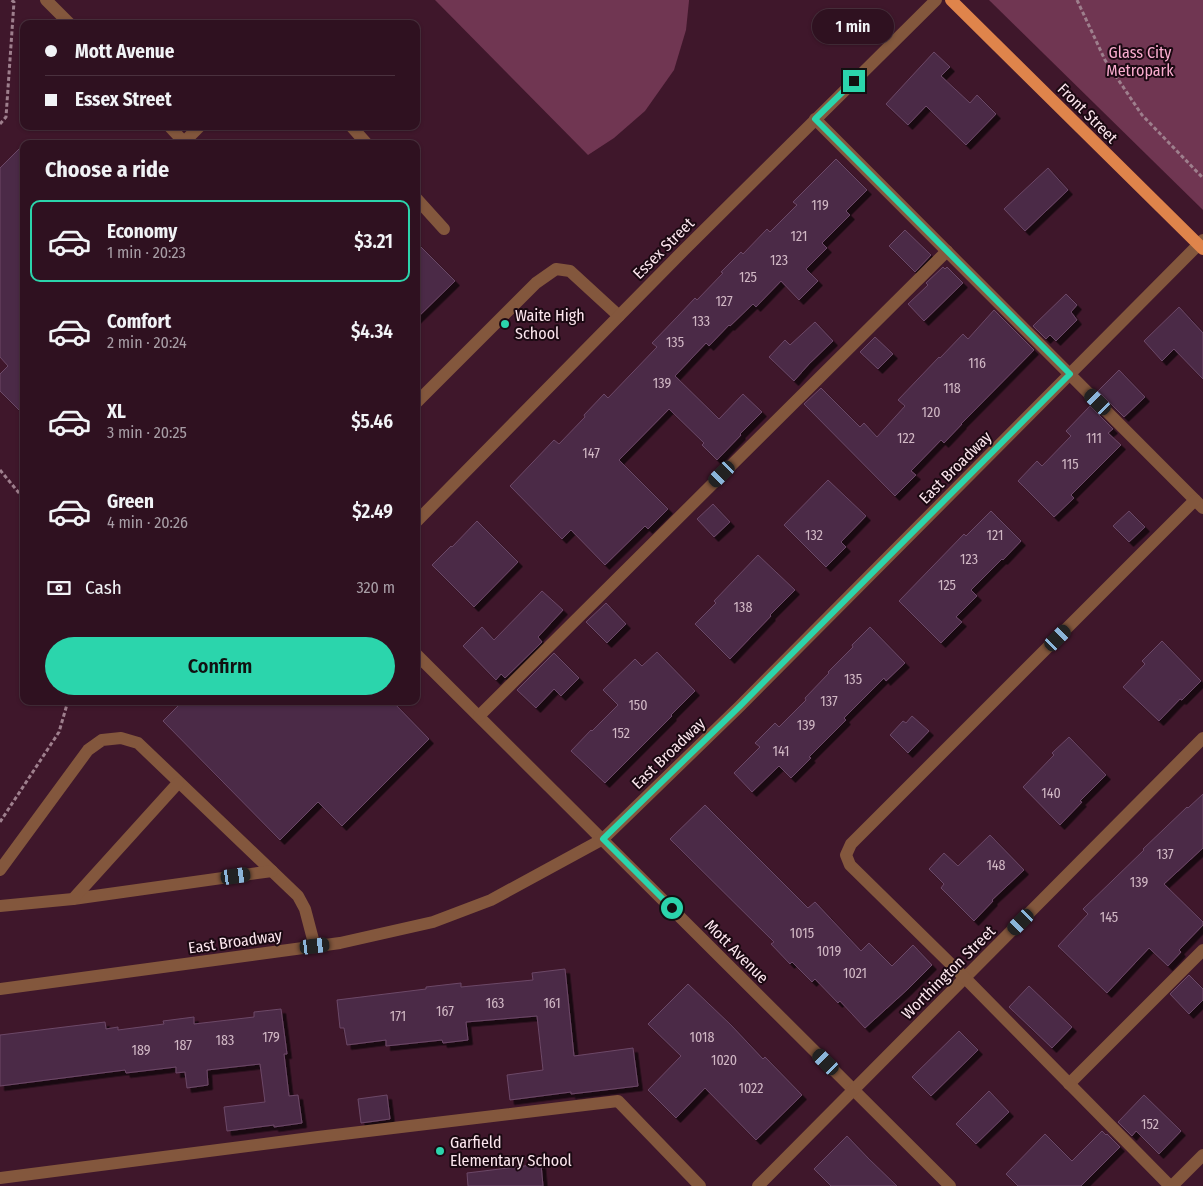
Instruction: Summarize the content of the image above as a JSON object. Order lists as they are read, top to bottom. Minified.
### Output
{"streets":{"main road":["Front Street"],"street":["Essex Street","East Broadway","Mott Avenue","Worthington Street"]},"crossings":[["Front Street","East Broadway"],["East Broadway","Mott Avenue"],["Mott Avenue","Worthington Street"]],"parks":["Glass City Metropark"],"places":["Waite High School","Garfield Elementary School"],"house_numbers":["119","121","123","125","127","133","135","116","139","118","120","122","111","147","115","132","121","123","125","138","135","137","150","139","152","141","140","137","148","139","145","1015","1019","1021","163","161","167","171","179","1018","183","187","189","1020","1022","152"],"page":{"bubble":"1 min","banner":["Mott Avenue","Essex Street"],"heading":"Choose a ride","list":[{"name":"Economy","note":"1 min · 20:23","value":"$3.21"},{"name":"Comfort","note":"2 min · 20:24","value":"$4.34"},{"name":"XL","note":"3 min · 20:25","value":"$5.46"},{"name":"Green","note":"4 min · 20:26","value":"$2.49"}],"pay":["Cash","320 m"],"buttons":"Confirm"}}
